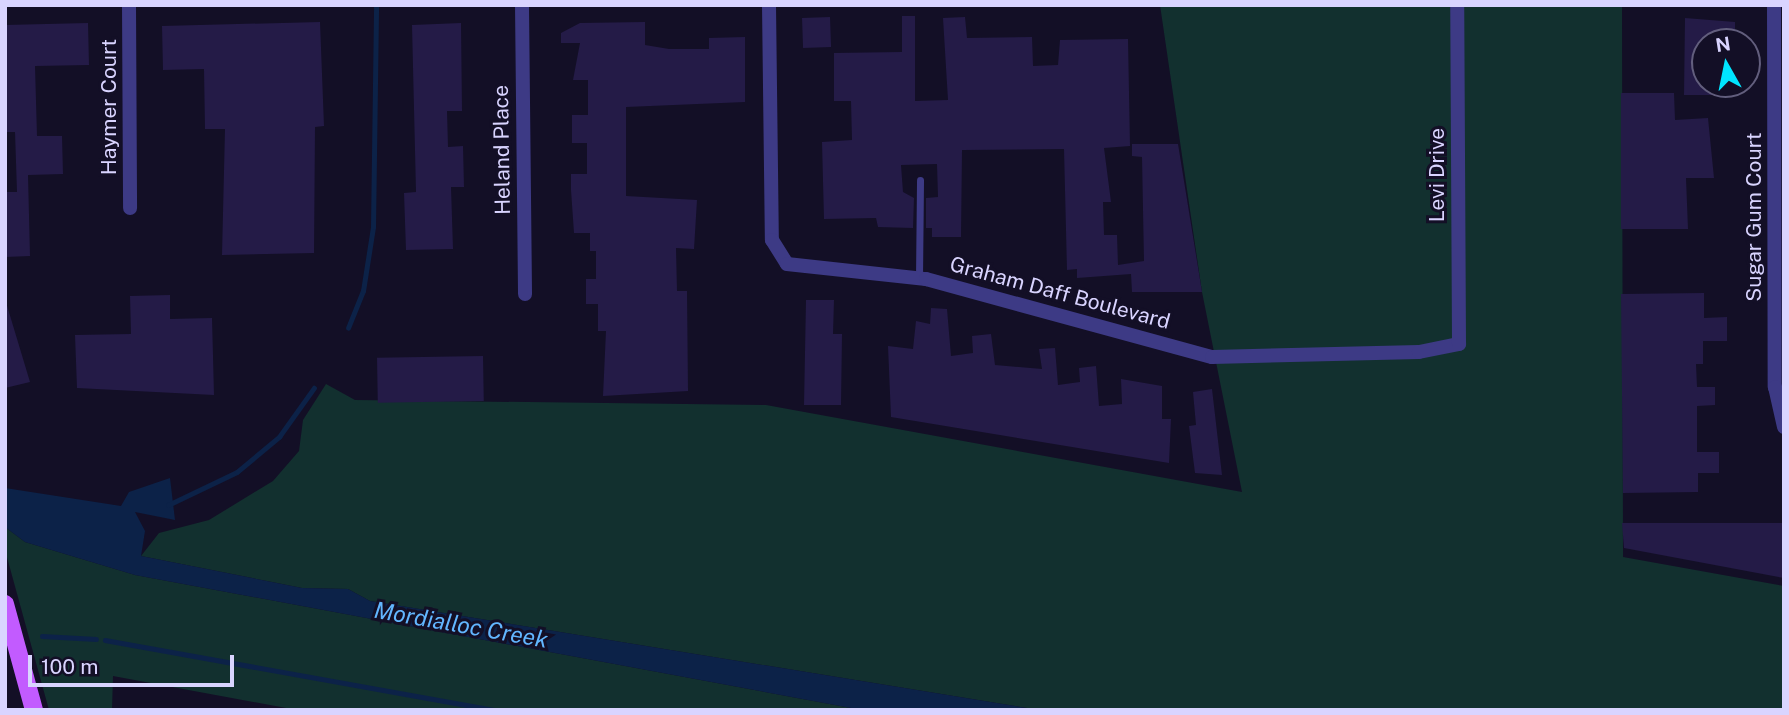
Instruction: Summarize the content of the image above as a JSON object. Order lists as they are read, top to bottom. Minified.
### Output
{"streets":{"street":["Haymer Court","Heland Place","Levi Drive","Sugar Gum Court","Graham Daff Boulevard"]},"crossings":[["Levi Drive","Graham Daff Boulevard"]],"water":["Mordialloc Creek"],"scale_bar":"100 m","north":"top"}
